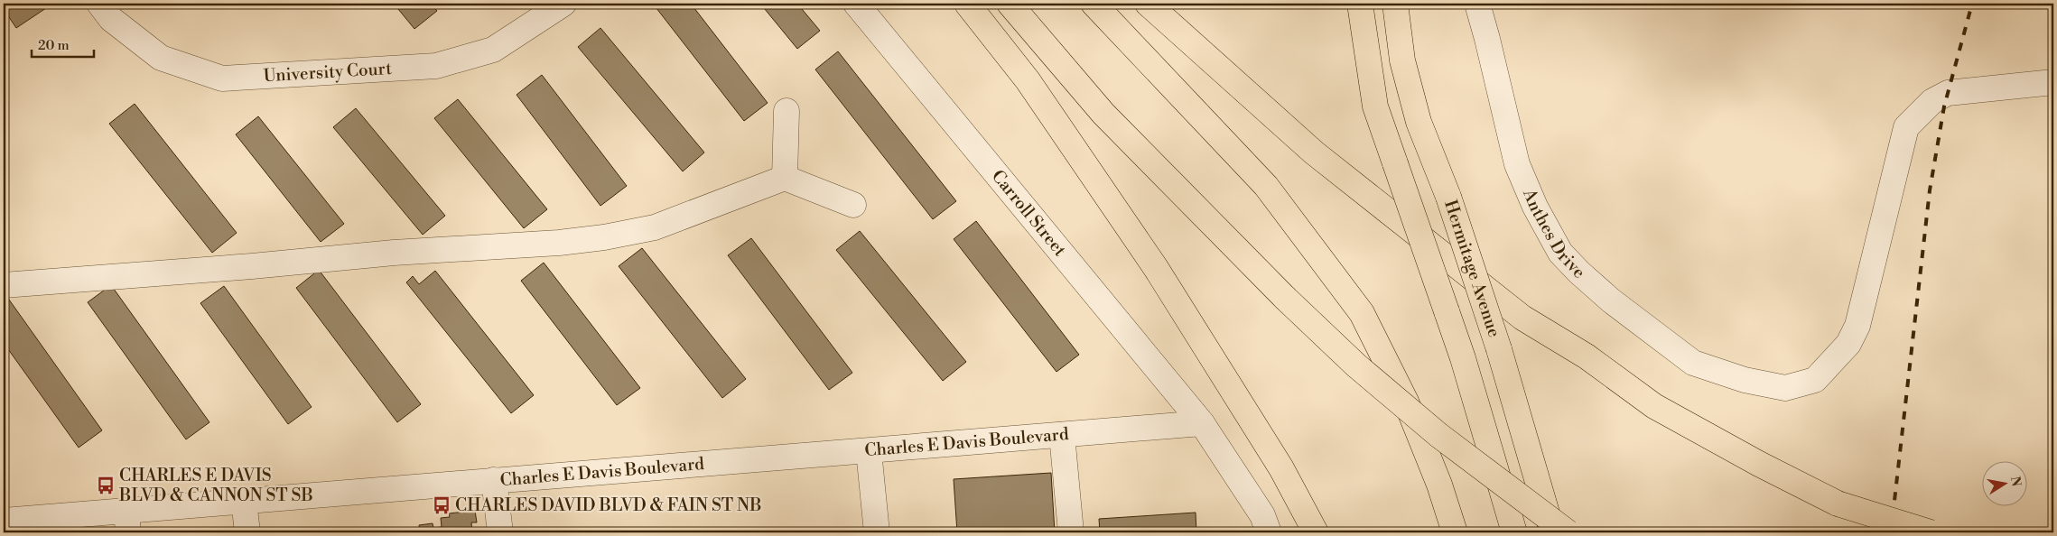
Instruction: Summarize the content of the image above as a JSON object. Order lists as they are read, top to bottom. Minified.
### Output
{"streets":{"main road":["Hermitage Avenue"],"street":["University Court","Carroll Street","Anthes Drive","Charles E Davis Boulevard"]},"crossings":[["Carroll Street","Charles E Davis Boulevard"]],"places":{"bus stop":["CHARLES E DAVIS BLVD & CANNON ST SB","CHARLES DAVID BLVD & FAIN ST NB"]},"scale_bar":"20 m","north":"right"}
